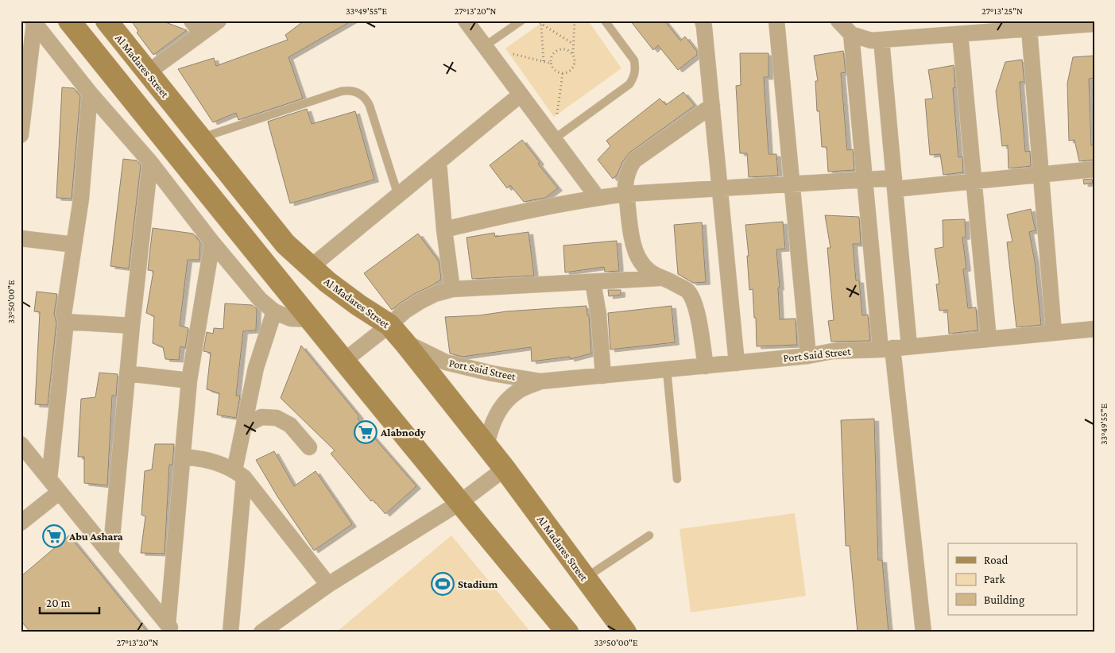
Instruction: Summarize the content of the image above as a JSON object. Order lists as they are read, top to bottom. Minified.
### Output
{"streets":{"street":["Al Madares Street","Port Said Street"]},"crossings":[["Al Madares Street","Port Said Street"]],"places":{"supermarket":["Alabnody","Abu Ashara"],"sports":["Stadium"]},"legend":["Road","Park","Building"],"scale_bar":"20 m","coordinates":["33°49'55\"E","27°13'20\"N","27°13'25\"N","33°50'00\"E"]}
